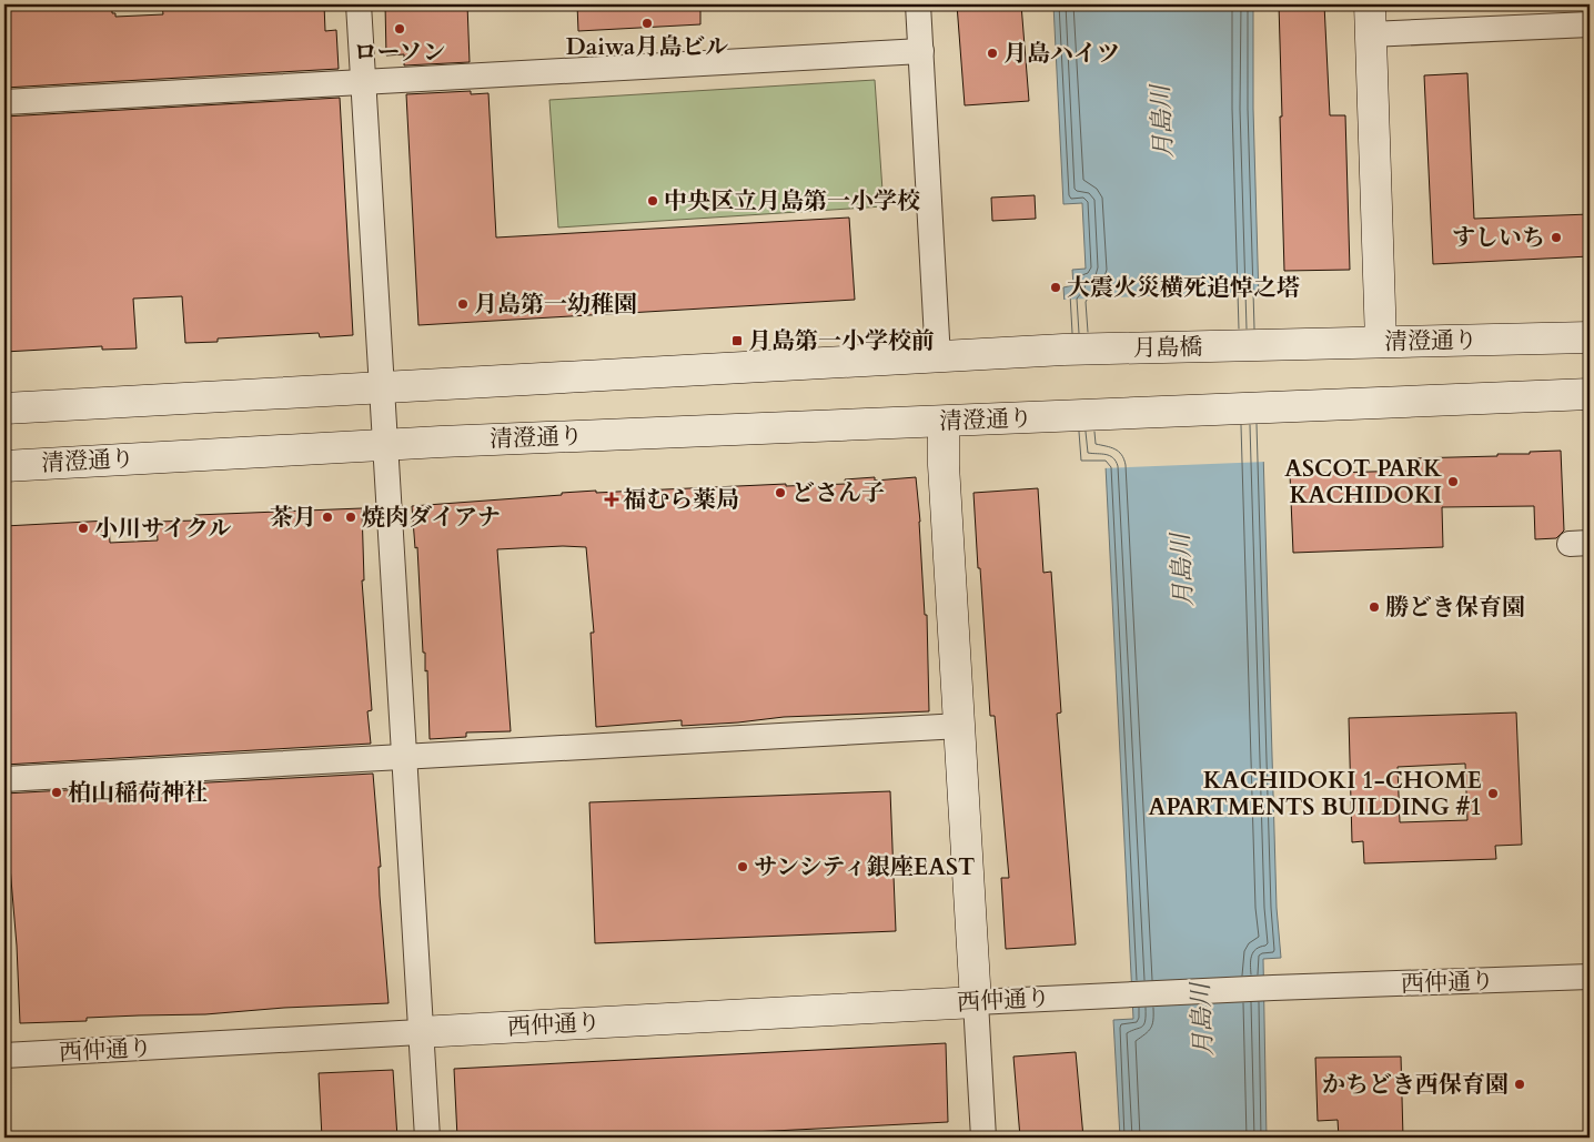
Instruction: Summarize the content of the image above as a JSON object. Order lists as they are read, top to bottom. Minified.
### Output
{"streets":{"main road":["清澄通り","月島橋","西仲通り"]},"crossings":[["清澄通り","月島橋"]],"water":["月島川"],"places":{"other":["Daiwa月島ビル","ローソン","月島ハイツ","中央区立月島第一小学校","すしいち","大震火災横死追悼之塔","月島第一幼稚園","ASCOT PARK KACHIDOKI","どさん子","茶月","焼肉ダイアナ","小川サイクル","勝どき保育園","柏山稲荷神社","KACHIDOKI 1-CHOME APARTMENTS BUILDING #1","サンシティ銀座EAST","かちどき西保育園"],"transit":["月島第一小学校前"],"health":["福むら薬局"]}}
